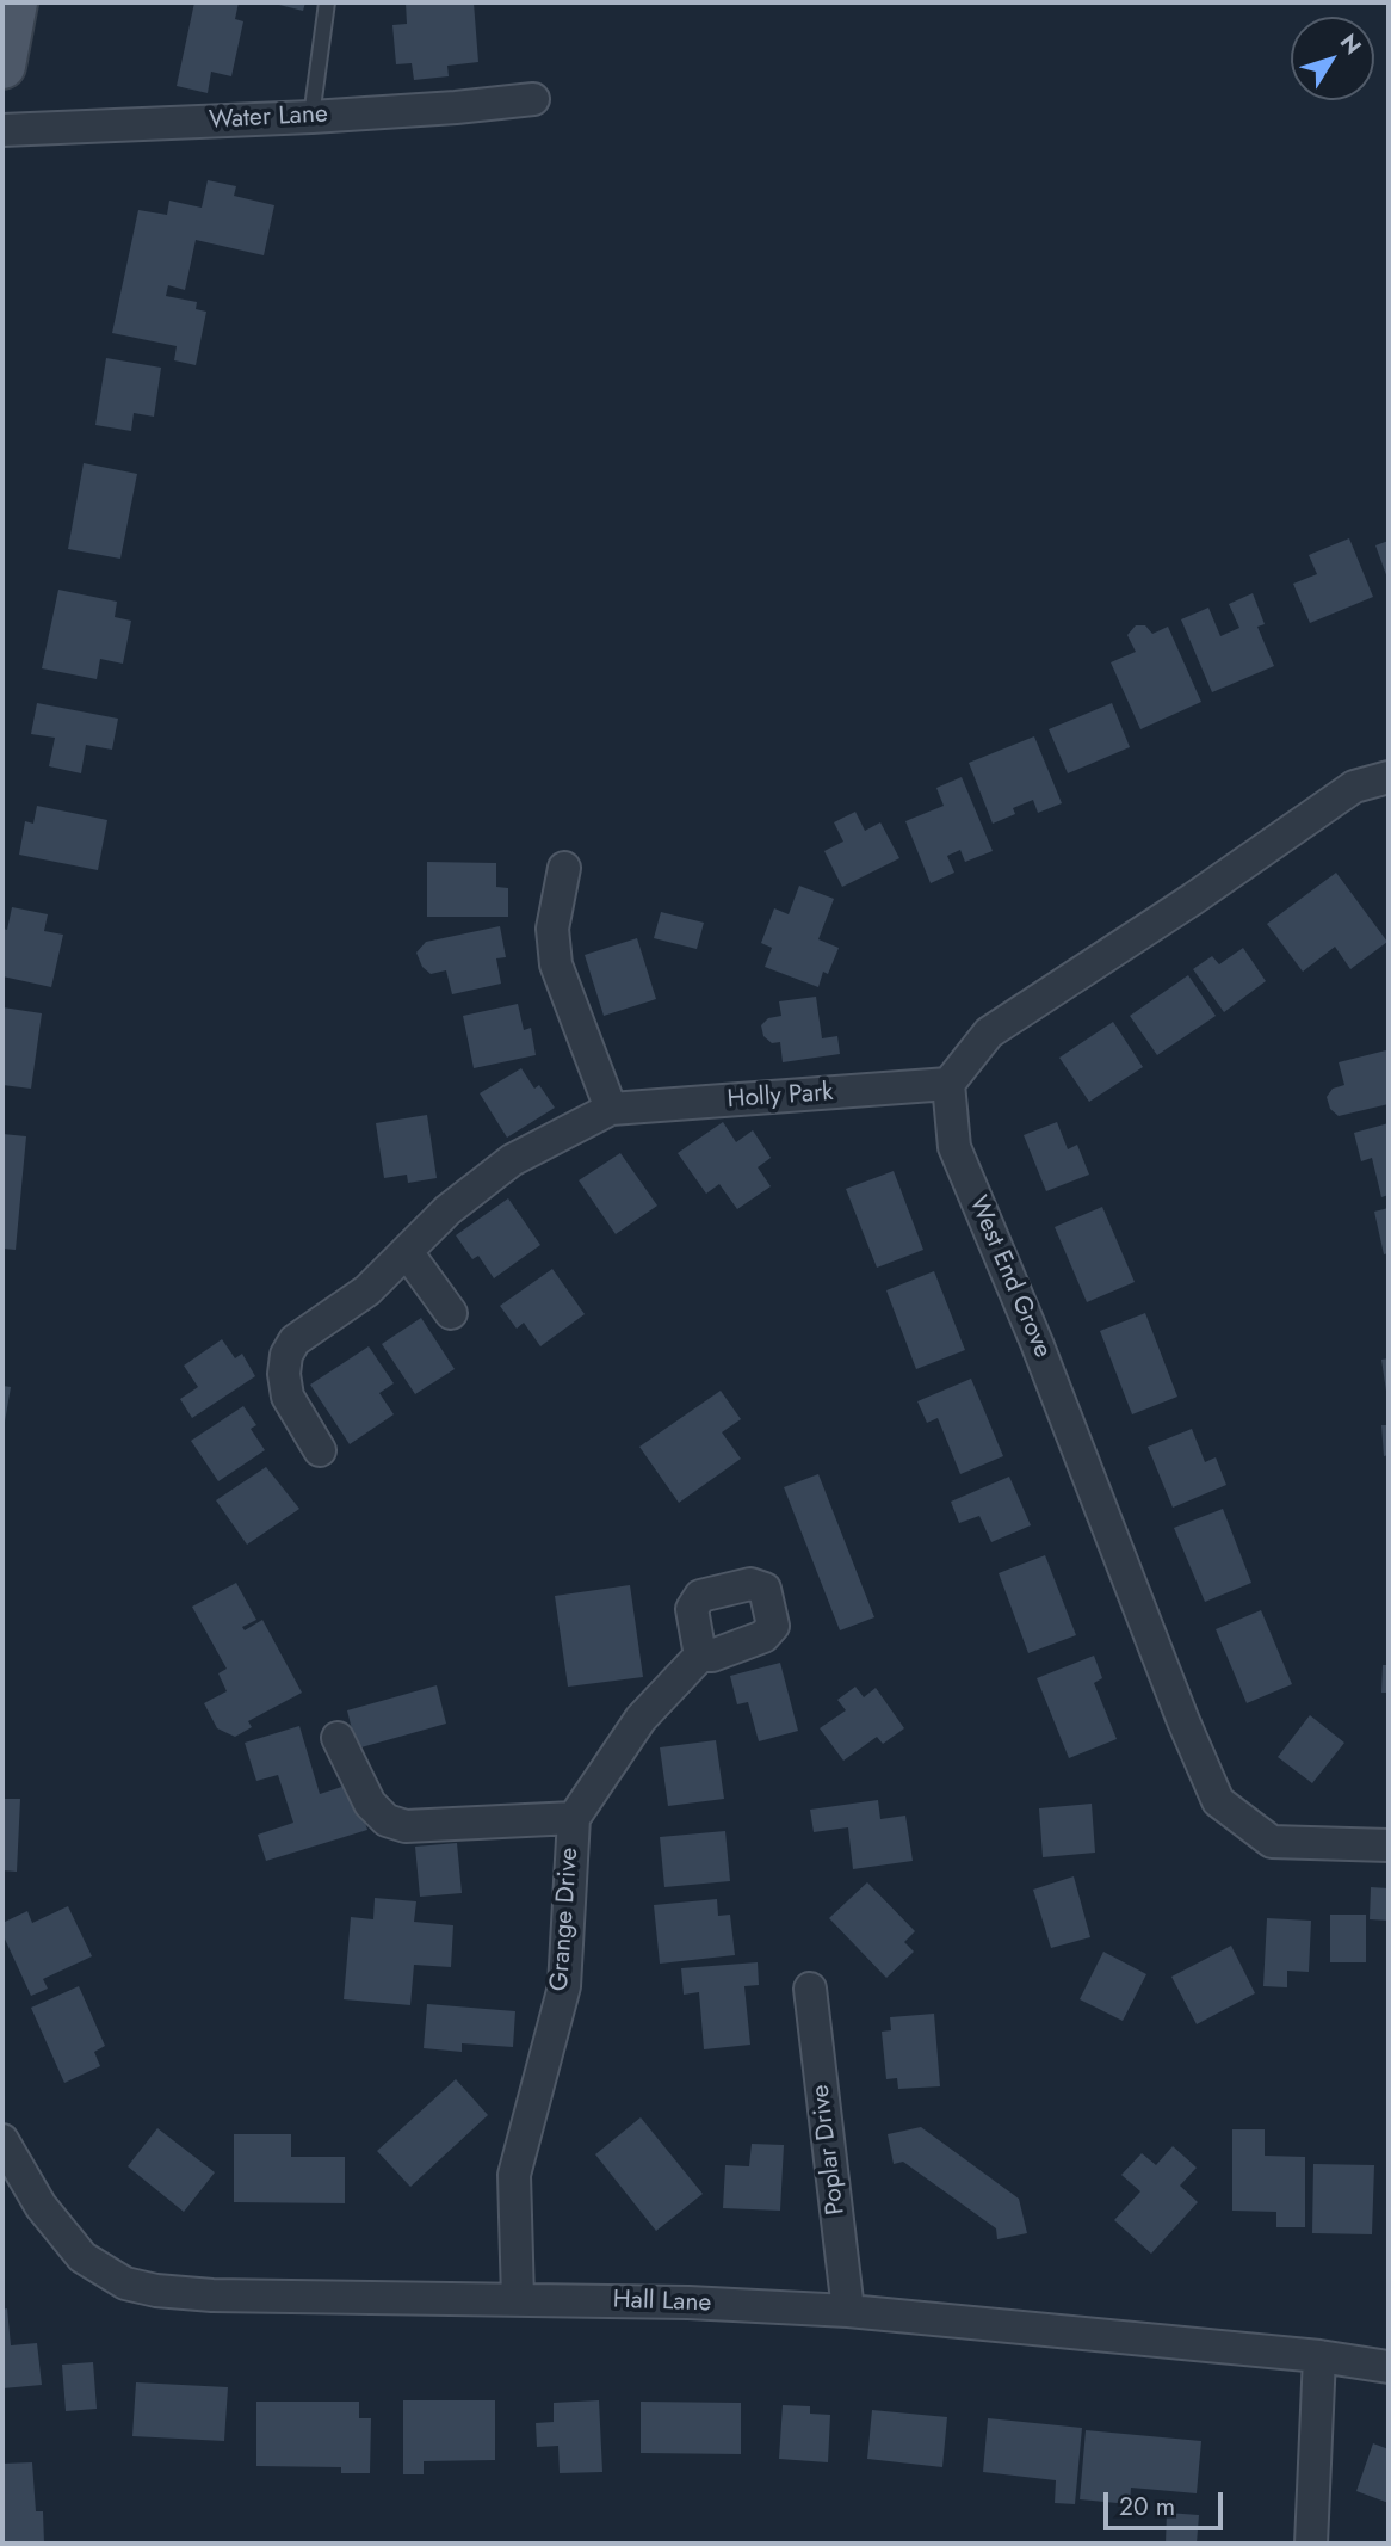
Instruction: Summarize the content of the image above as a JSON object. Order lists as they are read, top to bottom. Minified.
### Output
{"streets":{"street":["Water Lane","Holly Park","West End Grove","Grange Drive","Poplar Drive","Hall Lane"]},"crossings":[["Holly Park","West End Grove"],["Grange Drive","Hall Lane"],["Poplar Drive","Hall Lane"]],"scale_bar":"20 m","north":"top right"}
